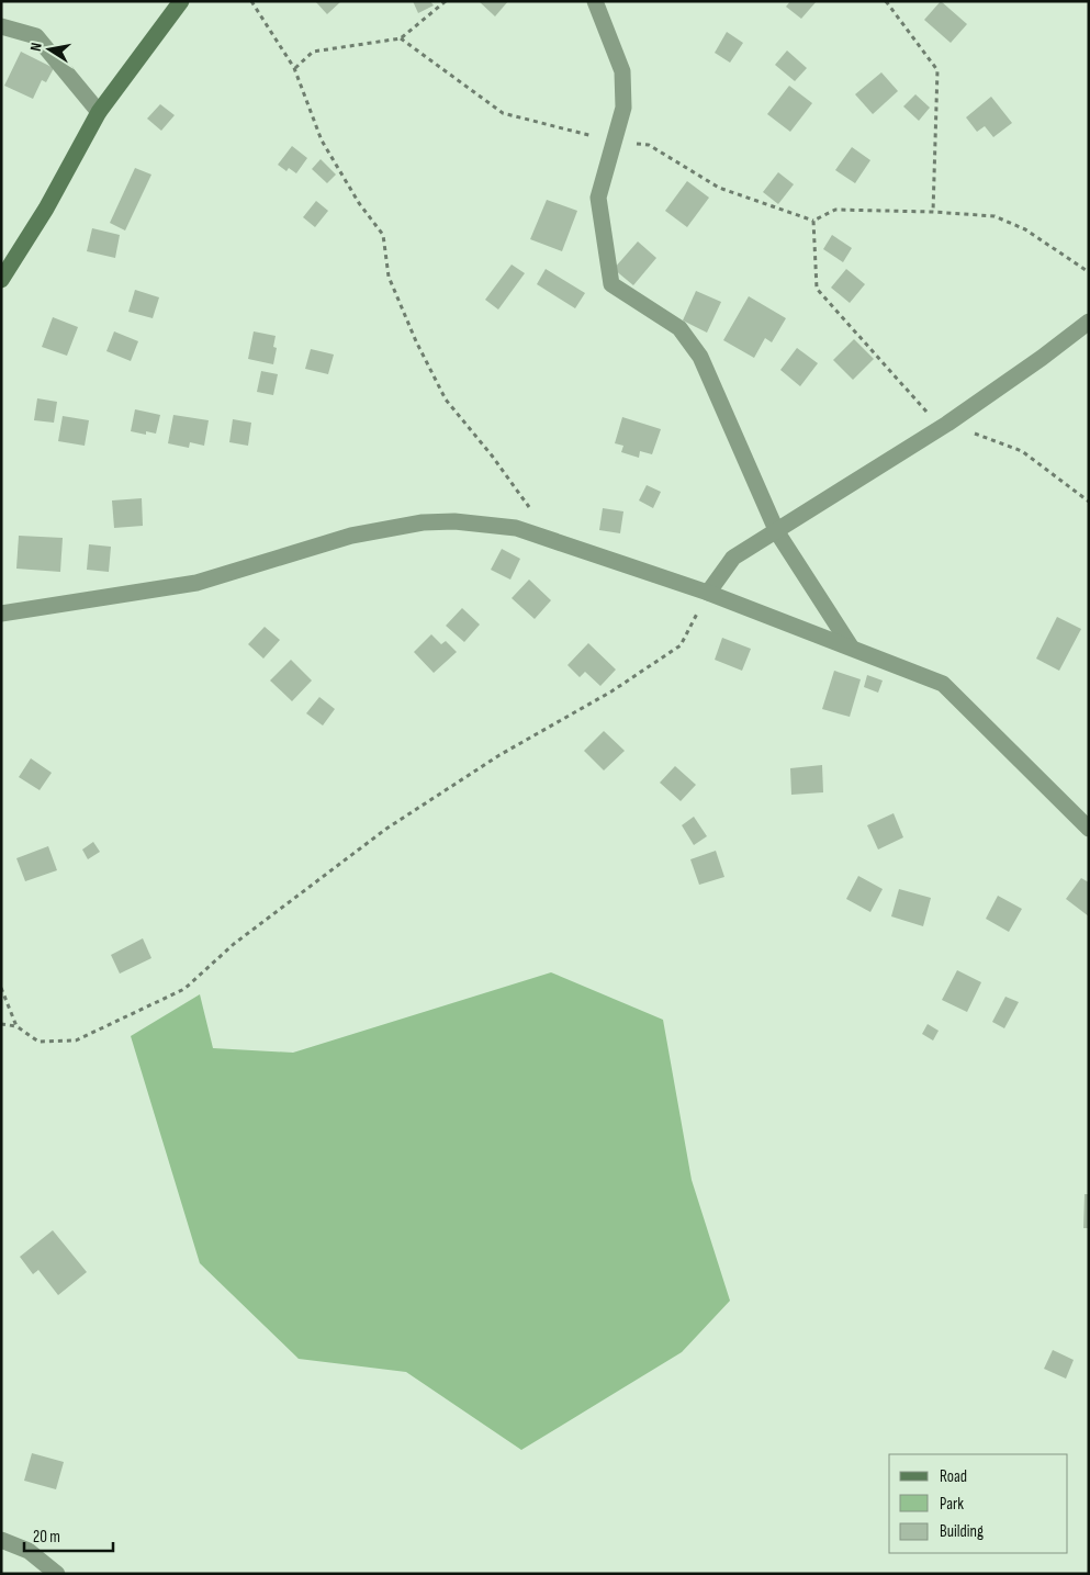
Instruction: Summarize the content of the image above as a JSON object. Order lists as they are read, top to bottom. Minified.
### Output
{"legend":["Road","Park","Building"],"scale_bar":"20 m","north":"left"}
